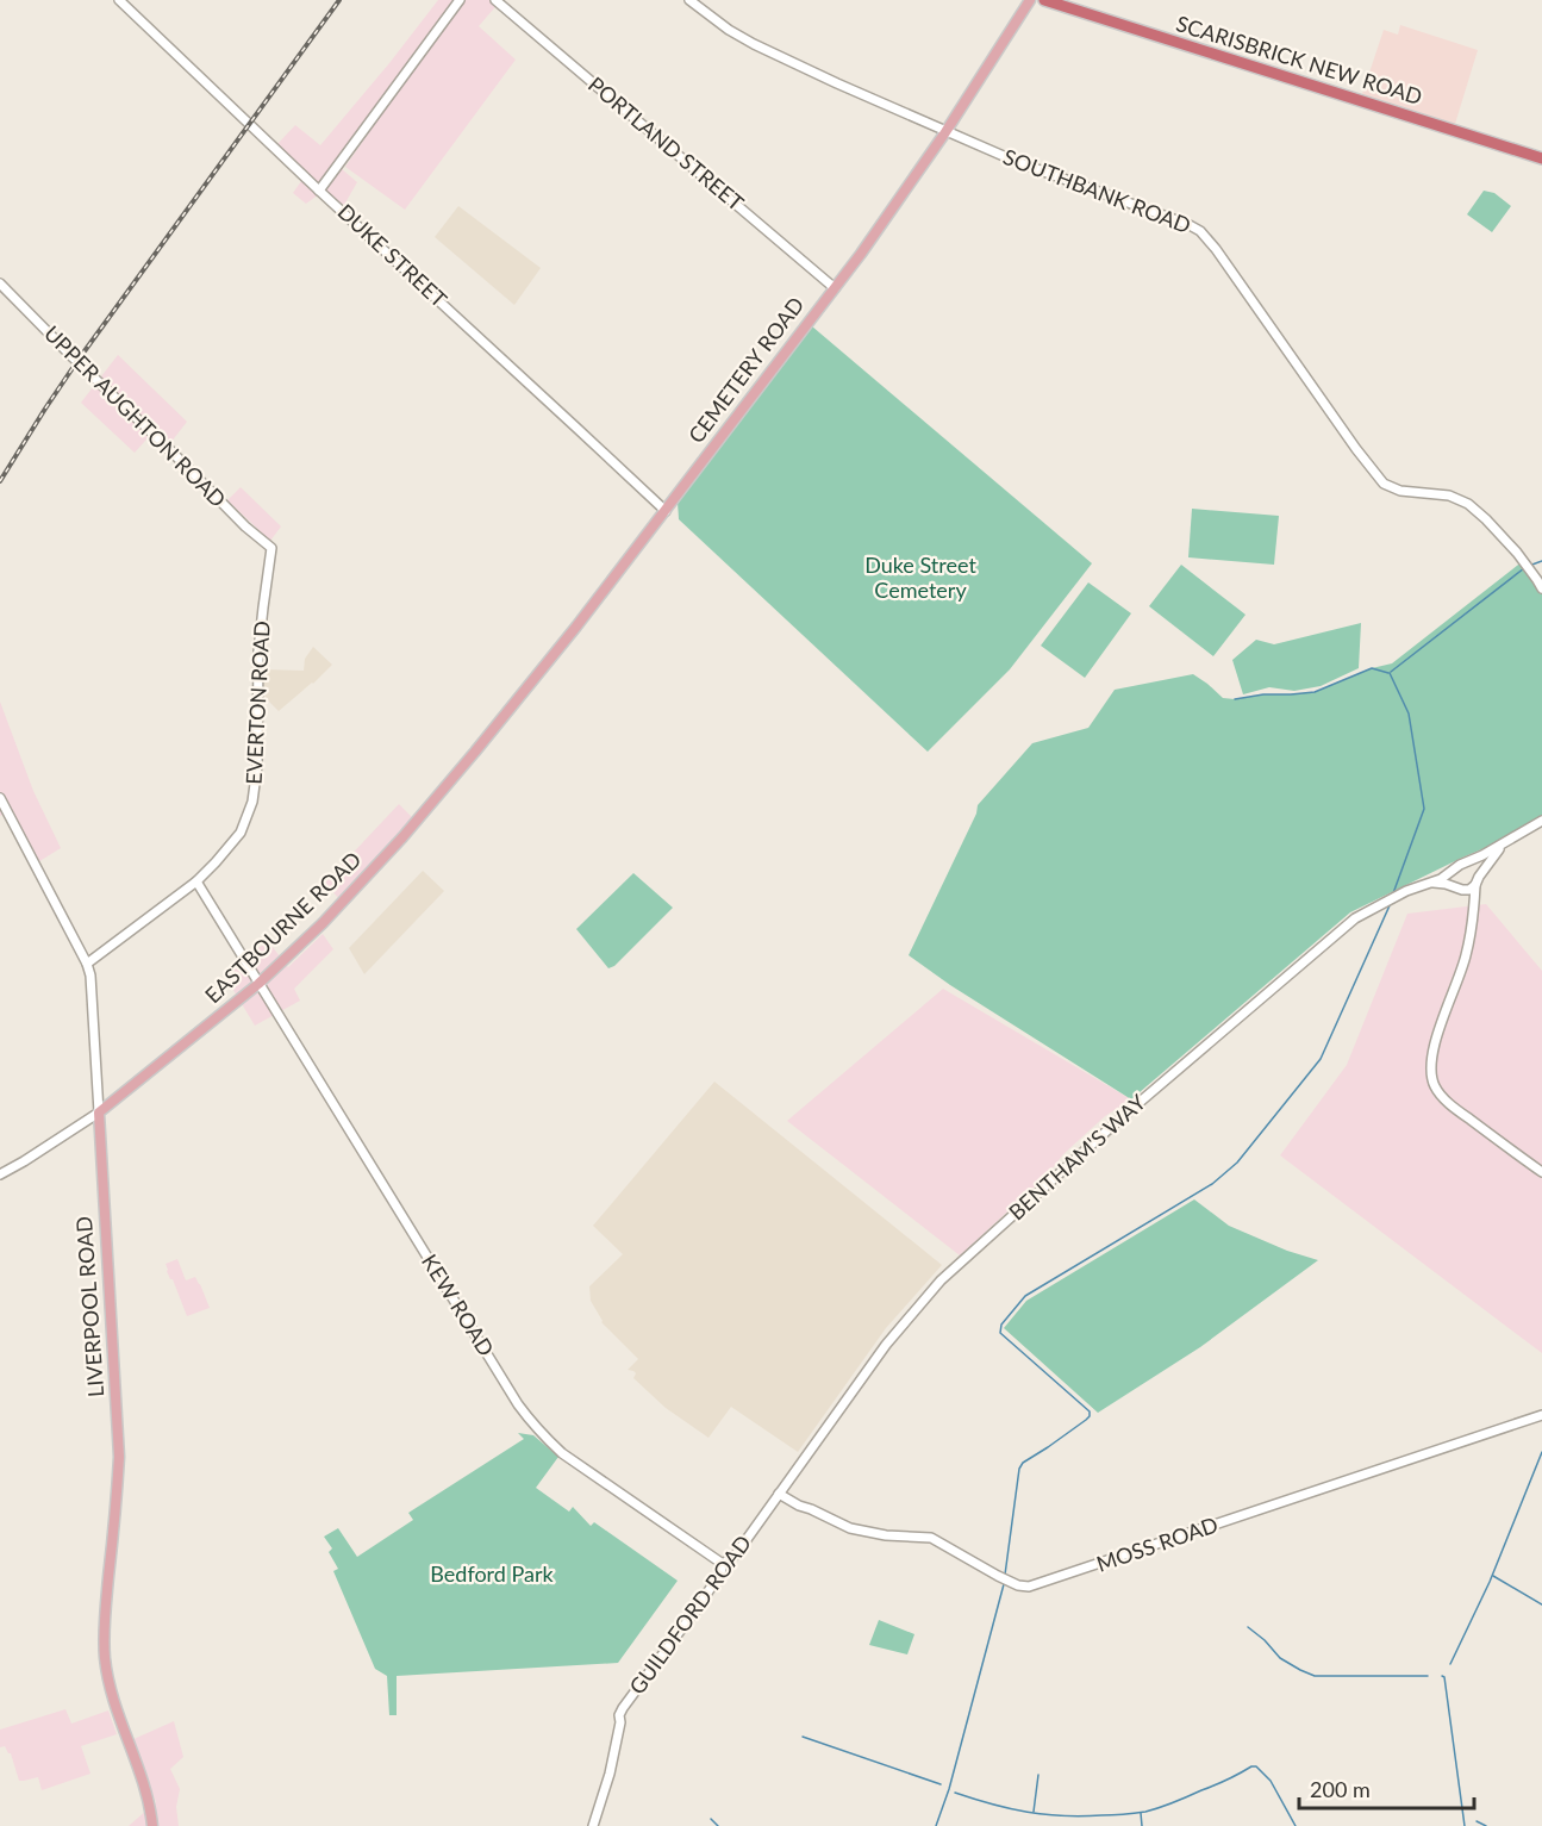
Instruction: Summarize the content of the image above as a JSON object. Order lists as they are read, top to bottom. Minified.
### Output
{"streets":{"highway":["SCARISBRICK NEW ROAD"],"main road":["CEMETERY ROAD","EASTBOURNE ROAD","LIVERPOOL ROAD"],"street":["PORTLAND STREET","SOUTHBANK ROAD","DUKE STREET","UPPER AUGHTON ROAD","EVERTON ROAD","BENTHAM'S WAY","KEW ROAD","MOSS ROAD","GUILDFORD ROAD"]},"crossings":[["PORTLAND STREET","CEMETERY ROAD"],["SOUTHBANK ROAD","CEMETERY ROAD"],["DUKE STREET","CEMETERY ROAD"],["CEMETERY ROAD","EASTBOURNE ROAD"],["UPPER AUGHTON ROAD","EVERTON ROAD"],["EVERTON ROAD","KEW ROAD"],["EVERTON ROAD","LIVERPOOL ROAD"],["EASTBOURNE ROAD","KEW ROAD"],["EASTBOURNE ROAD","LIVERPOOL ROAD"],["BENTHAM'S WAY","MOSS ROAD"],["BENTHAM'S WAY","GUILDFORD ROAD"],["KEW ROAD","GUILDFORD ROAD"],["MOSS ROAD","GUILDFORD ROAD"]],"parks":["Duke Street Cemetery","Bedford Park"],"scale_bar":"200 m"}
